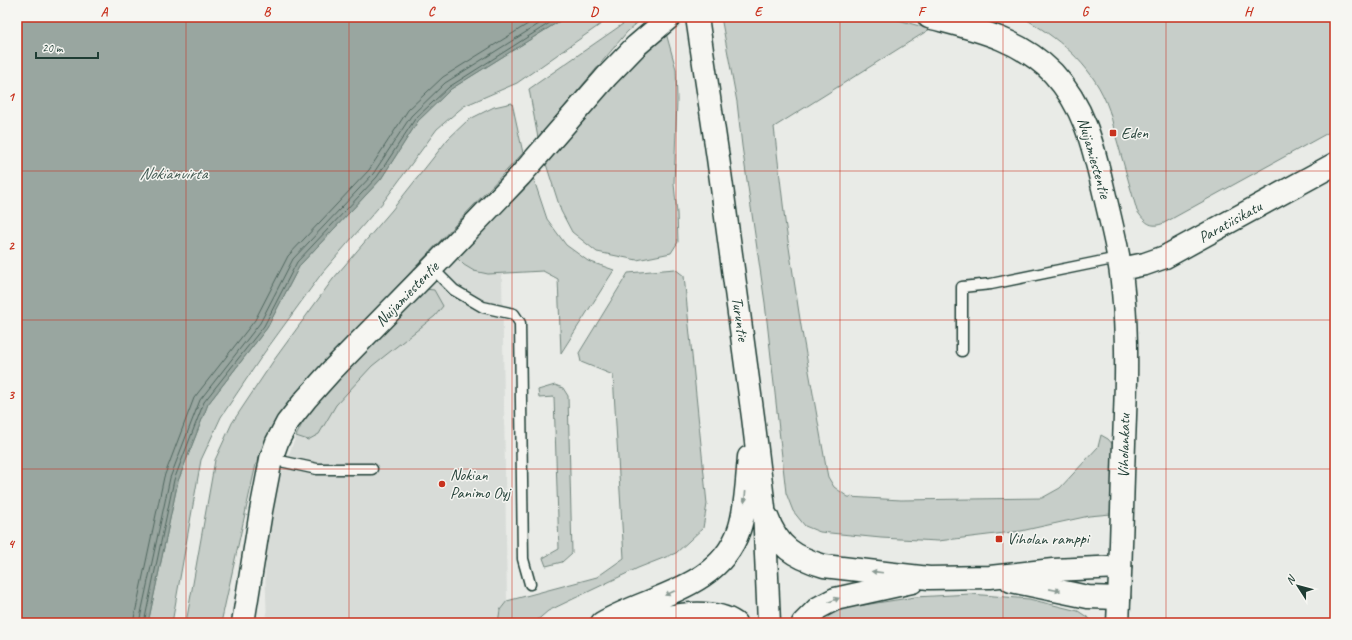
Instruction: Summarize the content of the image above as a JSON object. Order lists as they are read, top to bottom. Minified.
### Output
{"streets":{"main road":["Nuijamiestentie","Paratiisikatu","Turuntie","Viholankatu"]},"crossings":[["Nuijamiestentie","Paratiisikatu"],["Nuijamiestentie","Viholankatu"],["Paratiisikatu","Viholankatu"]],"water":["Nokianvirta"],"places":{"transit":["Eden","Viholan ramppi"],"other":["Nokian Panimo Oyj"]},"scale_bar":"20 m","north":"top left","grid":{"columns":["A","B","C","D","E","F","G","H"],"rows":["1","2","3","4"]}}
